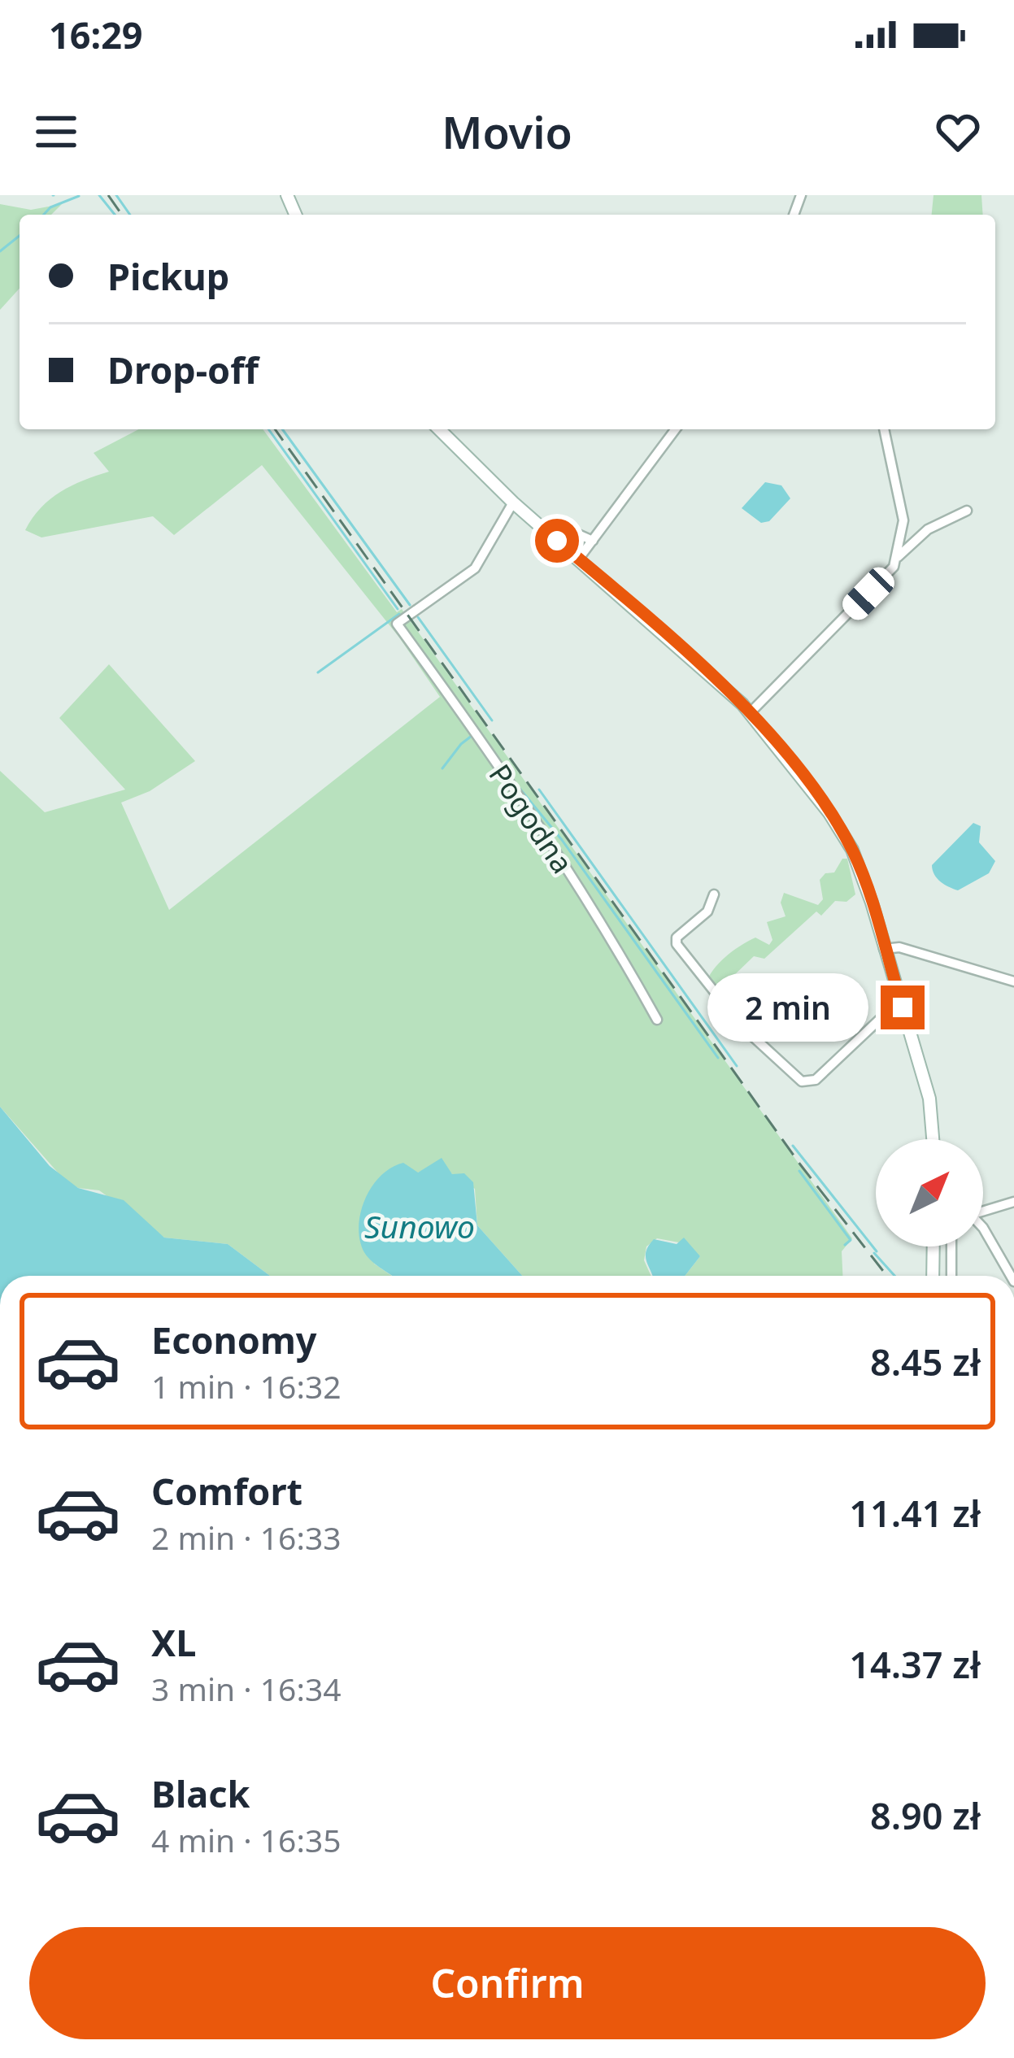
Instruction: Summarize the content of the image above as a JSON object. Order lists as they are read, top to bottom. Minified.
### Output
{"streets":{"street":["Pogodna"]},"water":["Sunowo"],"north":"top right","page":{"status":"16:29","header":"Movio","banner":["Pickup","Drop-off"],"bubble":"2 min","list":[{"name":"Economy","note":"1 min · 16:32","value":"8.45 zł"},{"name":"Comfort","note":"2 min · 16:33","value":"11.41 zł"},{"name":"XL","note":"3 min · 16:34","value":"14.37 zł"},{"name":"Black","note":"4 min · 16:35","value":"8.90 zł"}],"buttons":"Confirm"}}
